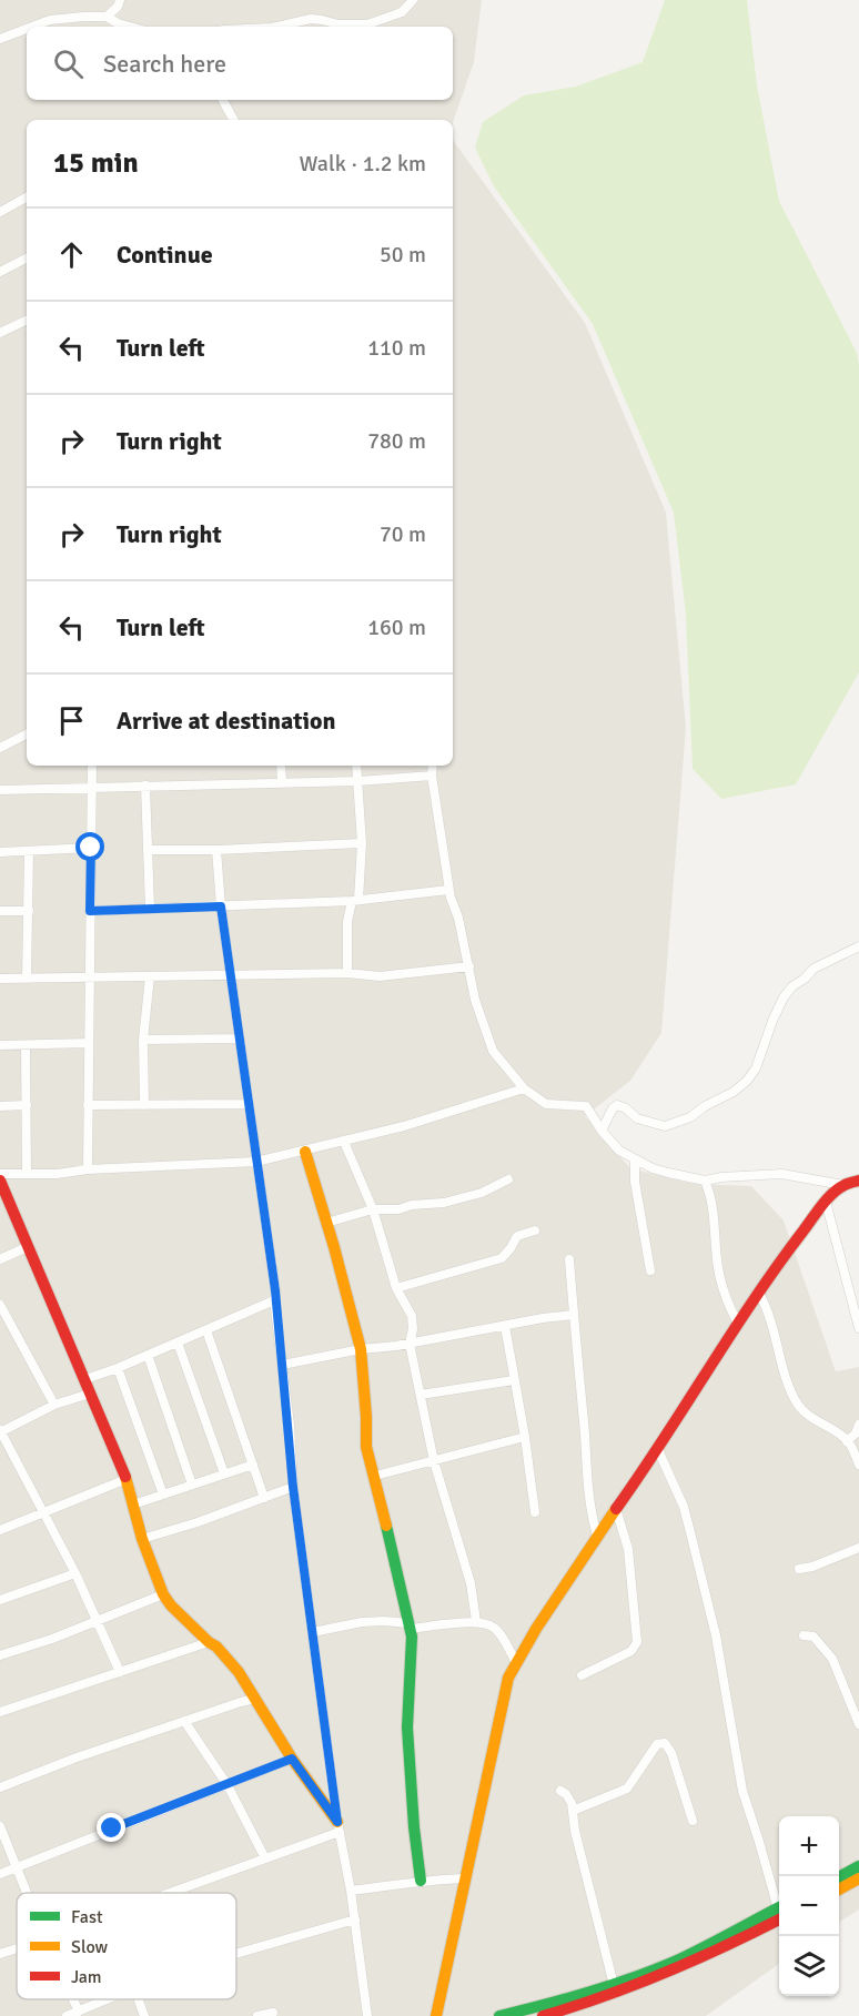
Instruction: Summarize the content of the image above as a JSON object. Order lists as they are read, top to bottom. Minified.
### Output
{"legend":["Fast","Slow","Jam"],"page":{"search":"Search here","heading":["15 min","Walk · 1.2 km"],"list":[["Continue","50 m"],["Turn left","110 m"],["Turn right","780 m"],["Turn right","70 m"],["Turn left","160 m"],"Arrive at destination"],"map_buttons":["+","−"]}}
